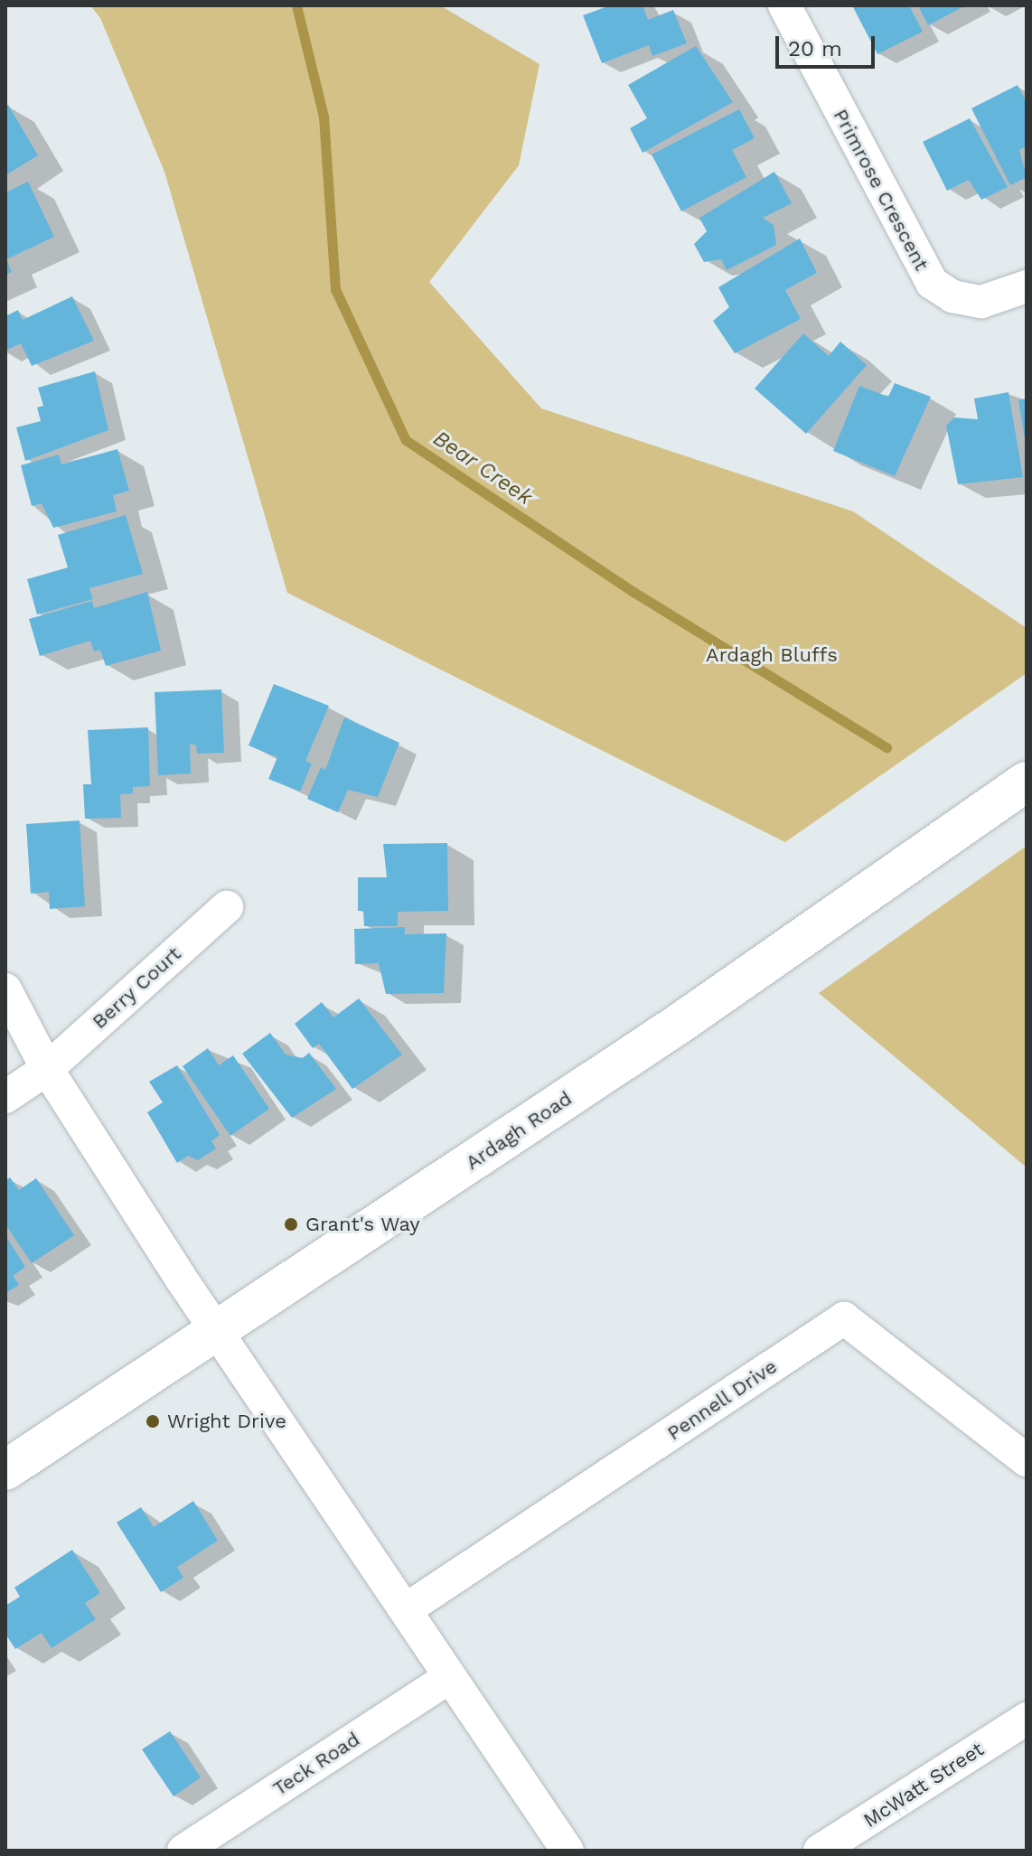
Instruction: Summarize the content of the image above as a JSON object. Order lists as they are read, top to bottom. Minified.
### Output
{"streets":{"street":["Primrose Crescent","Berry Court","Ardagh Road","Pennell Drive","Teck Road","McWatt Street"]},"water":["Bear Creek"],"parks":["Ardagh Bluffs"],"places":["Grant's Way","Wright Drive"],"scale_bar":"20 m"}
